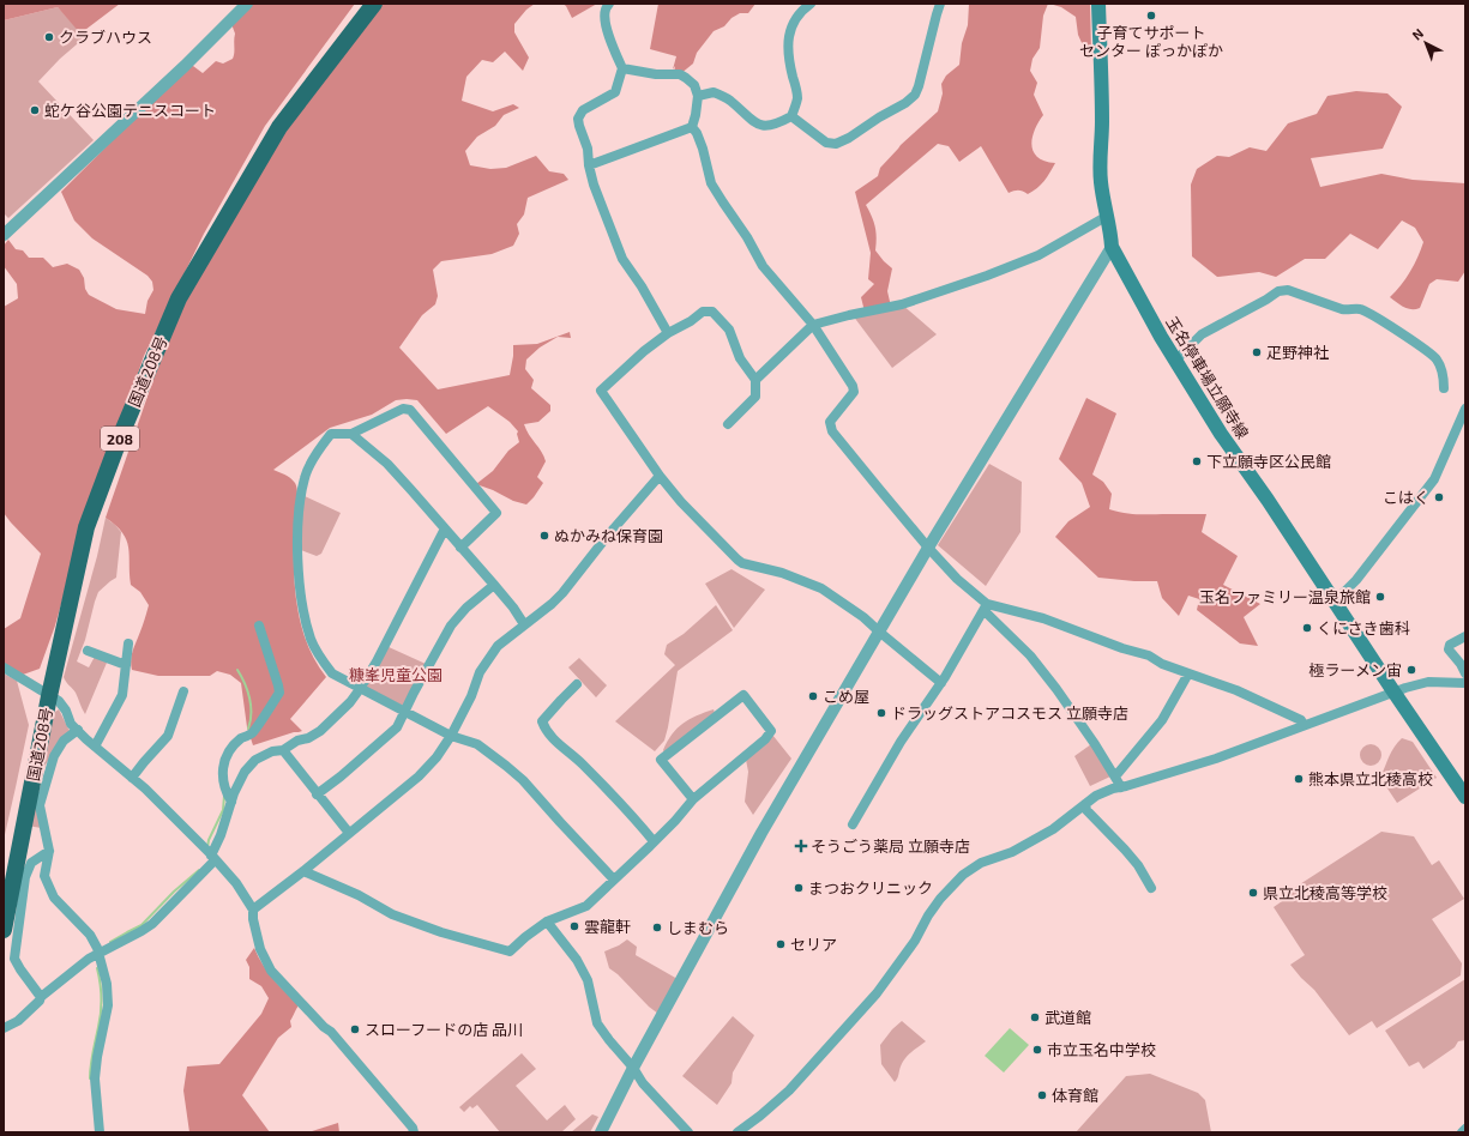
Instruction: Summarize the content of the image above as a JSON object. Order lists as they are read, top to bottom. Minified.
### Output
{"streets":{"highway":["国道208号","208"],"main road":["玉名停車場立願寺線"]},"parks":["糠峯児童公園"],"places":{"other":["子育てサポート センター ぽっかぽか","クラブハウス","蛇ケ谷公園テニスコート","疋野神社","下立願寺区公民館","こはく","ぬかみね保育園","玉名ファミリー温泉旅館","くにさき歯科","極ラーメン宙","こめ屋","ドラッグストアコスモス 立願寺店","熊本県立北稜高校","まつおクリニック","県立北稜高等学校","雲龍軒","しまむら","セリア","武道館","スローフードの店 品川","市立玉名中学校","体育館"],"health":["そうごう薬局 立願寺店"]},"north":"top left"}
